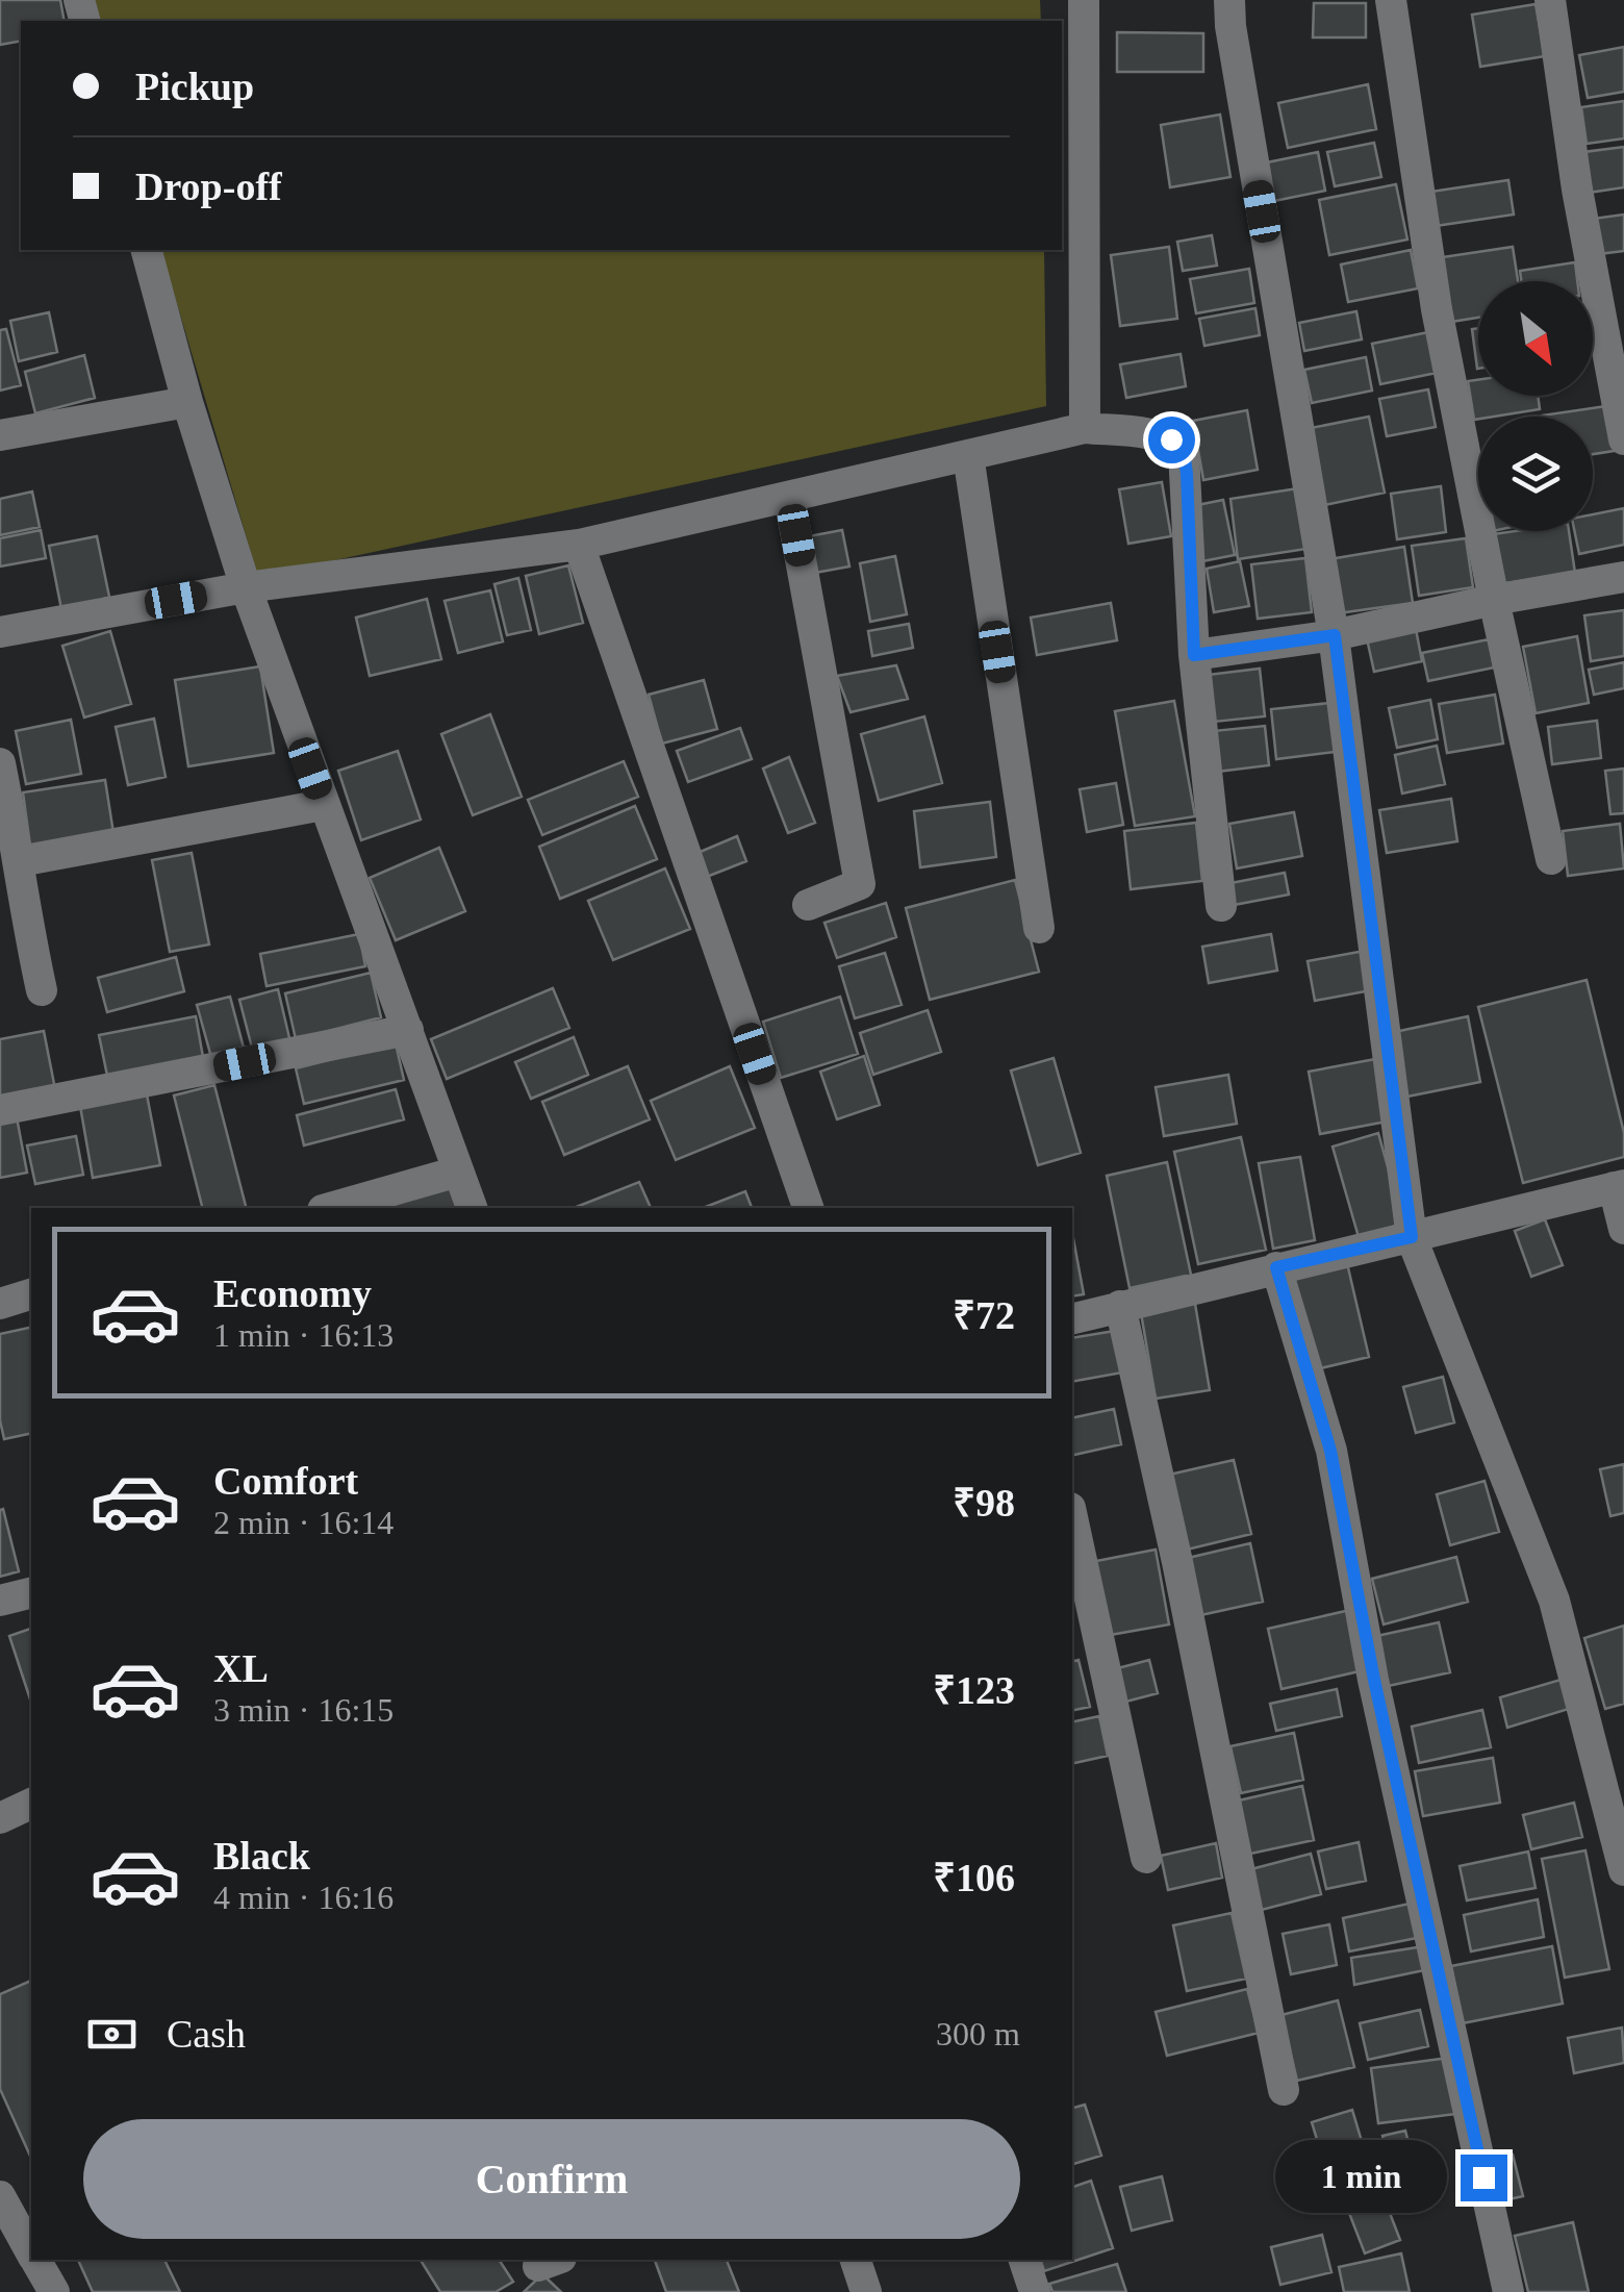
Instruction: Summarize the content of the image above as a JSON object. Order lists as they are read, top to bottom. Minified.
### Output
{"north":"bottom right","page":{"banner":["Pickup","Drop-off"],"list":[{"name":"Economy","note":"1 min · 16:13","value":"₹72"},{"name":"Comfort","note":"2 min · 16:14","value":"₹98"},{"name":"XL","note":"3 min · 16:15","value":"₹123"},{"name":"Black","note":"4 min · 16:16","value":"₹106"}],"pay":["Cash","300 m"],"buttons":"Confirm","bubble":"1 min"}}
